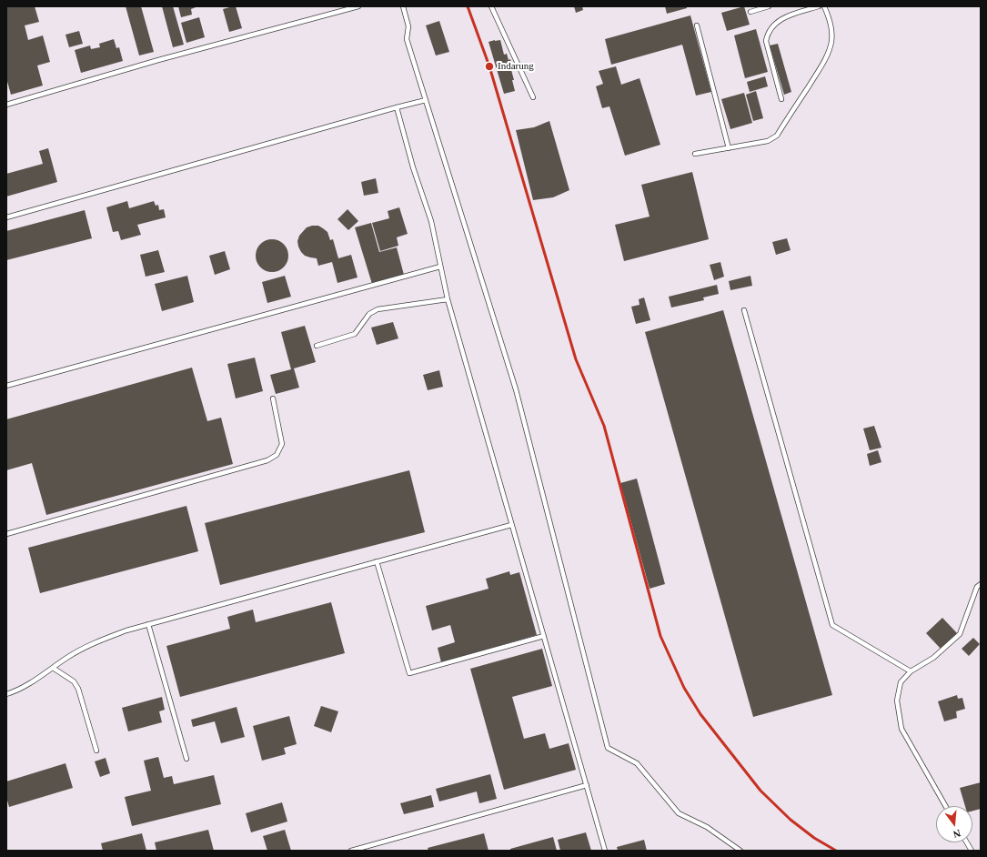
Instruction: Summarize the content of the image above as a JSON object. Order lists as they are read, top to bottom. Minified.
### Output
{"places":["Indarung"],"north":"bottom"}
